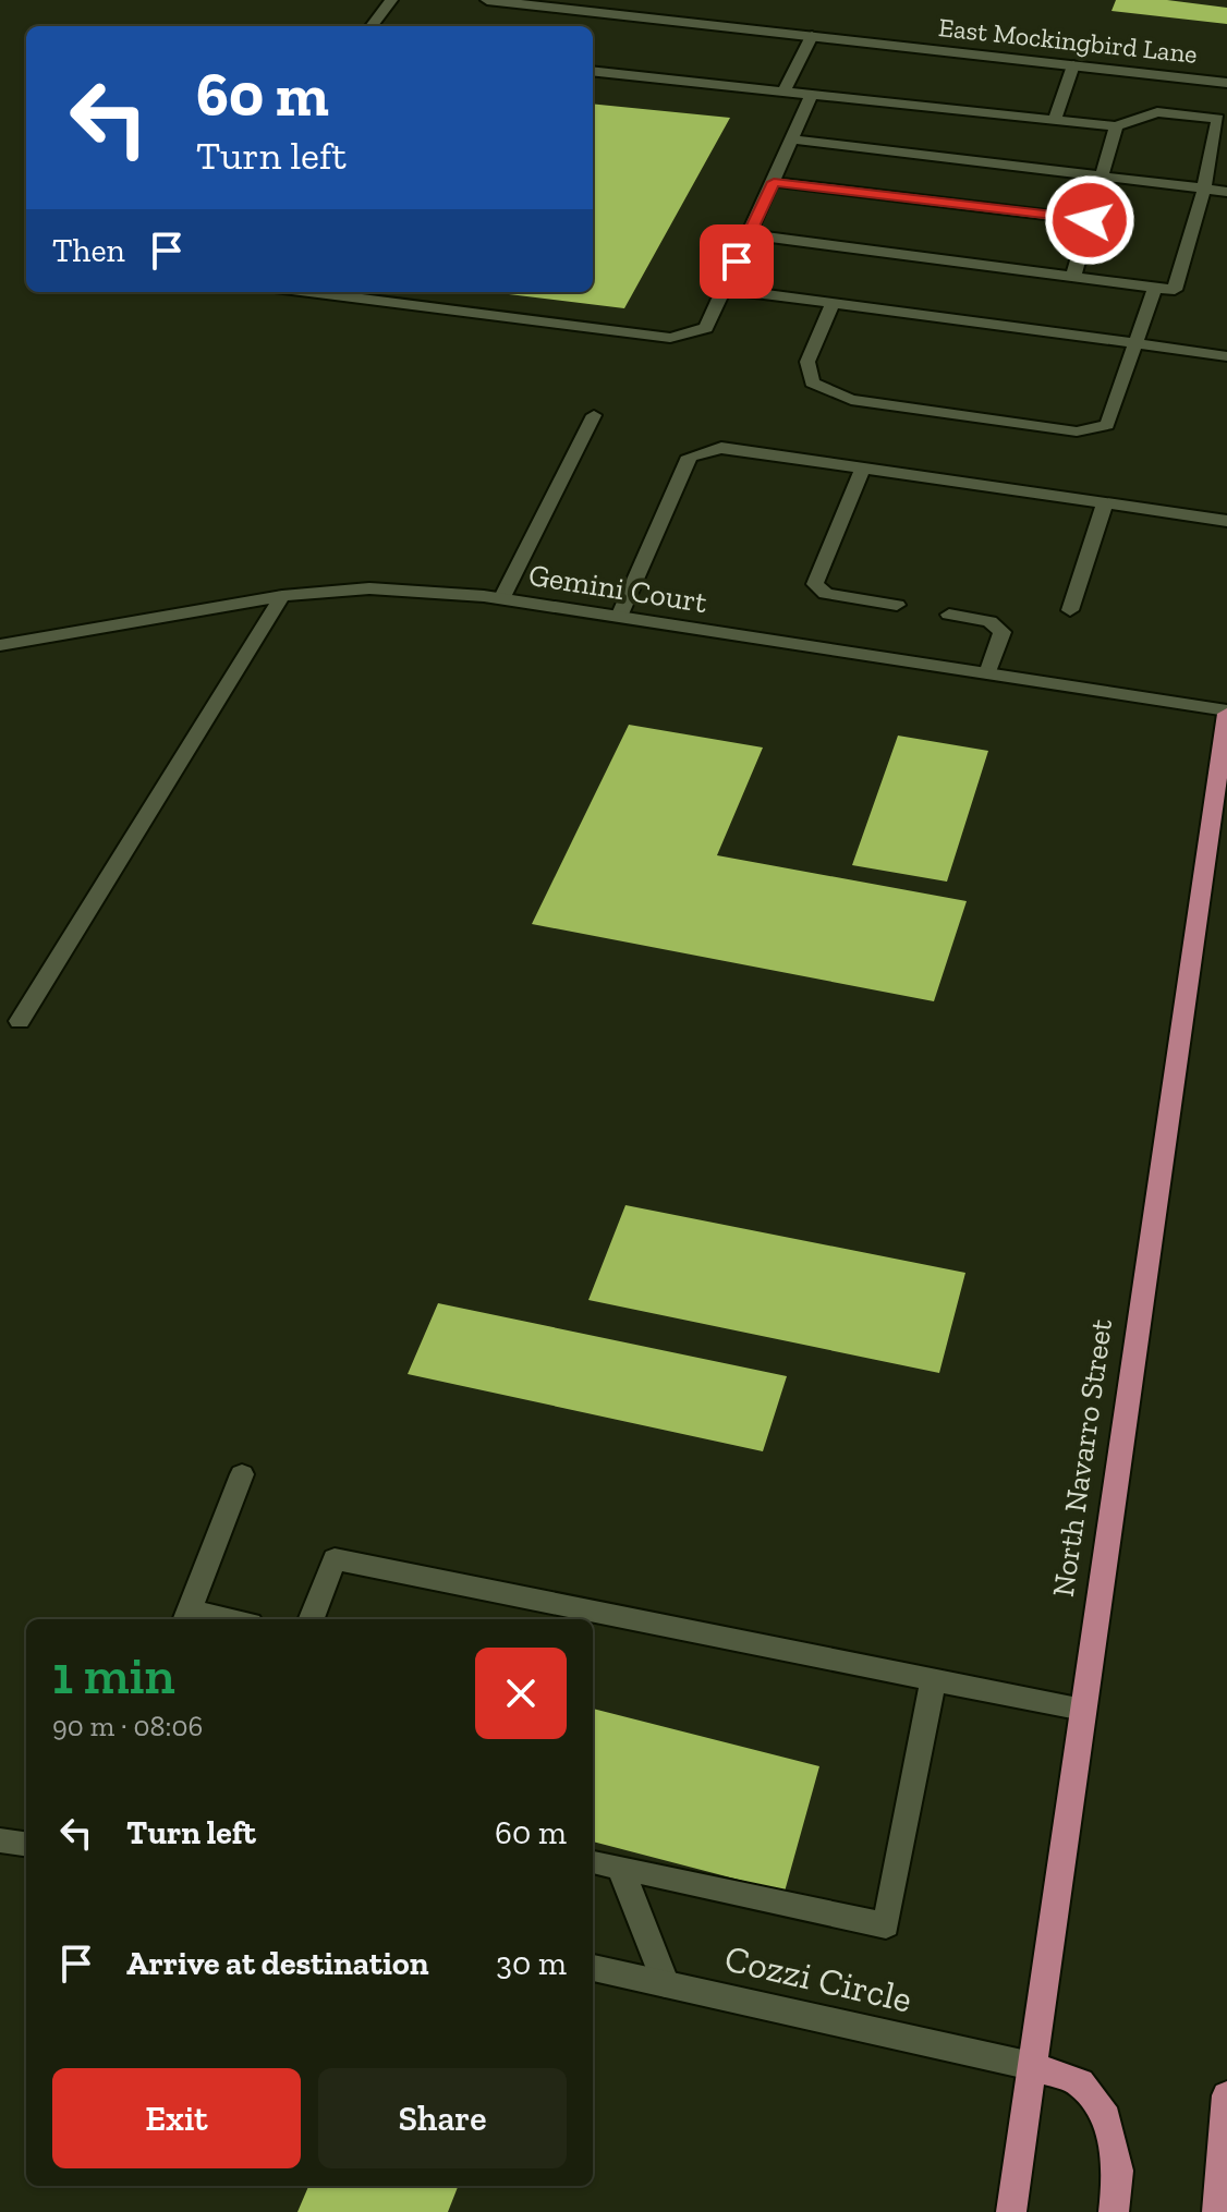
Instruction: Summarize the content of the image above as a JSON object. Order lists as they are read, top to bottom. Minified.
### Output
{"streets":{"main road":["North Navarro Street"],"street":["East Mockingbird Lane","Gemini Court","Cozzi Circle"]},"crossings":[["Gemini Court","North Navarro Street"],["North Navarro Street","Cozzi Circle"]],"page":{"turn":["60 m","Turn left"],"then":"Then","heading":["1 min","90 m · 08:06"],"list":[{"name":"Turn left","value":"60 m"},{"name":"Arrive at destination","value":"30 m"}],"buttons":["Exit","Share"]}}
